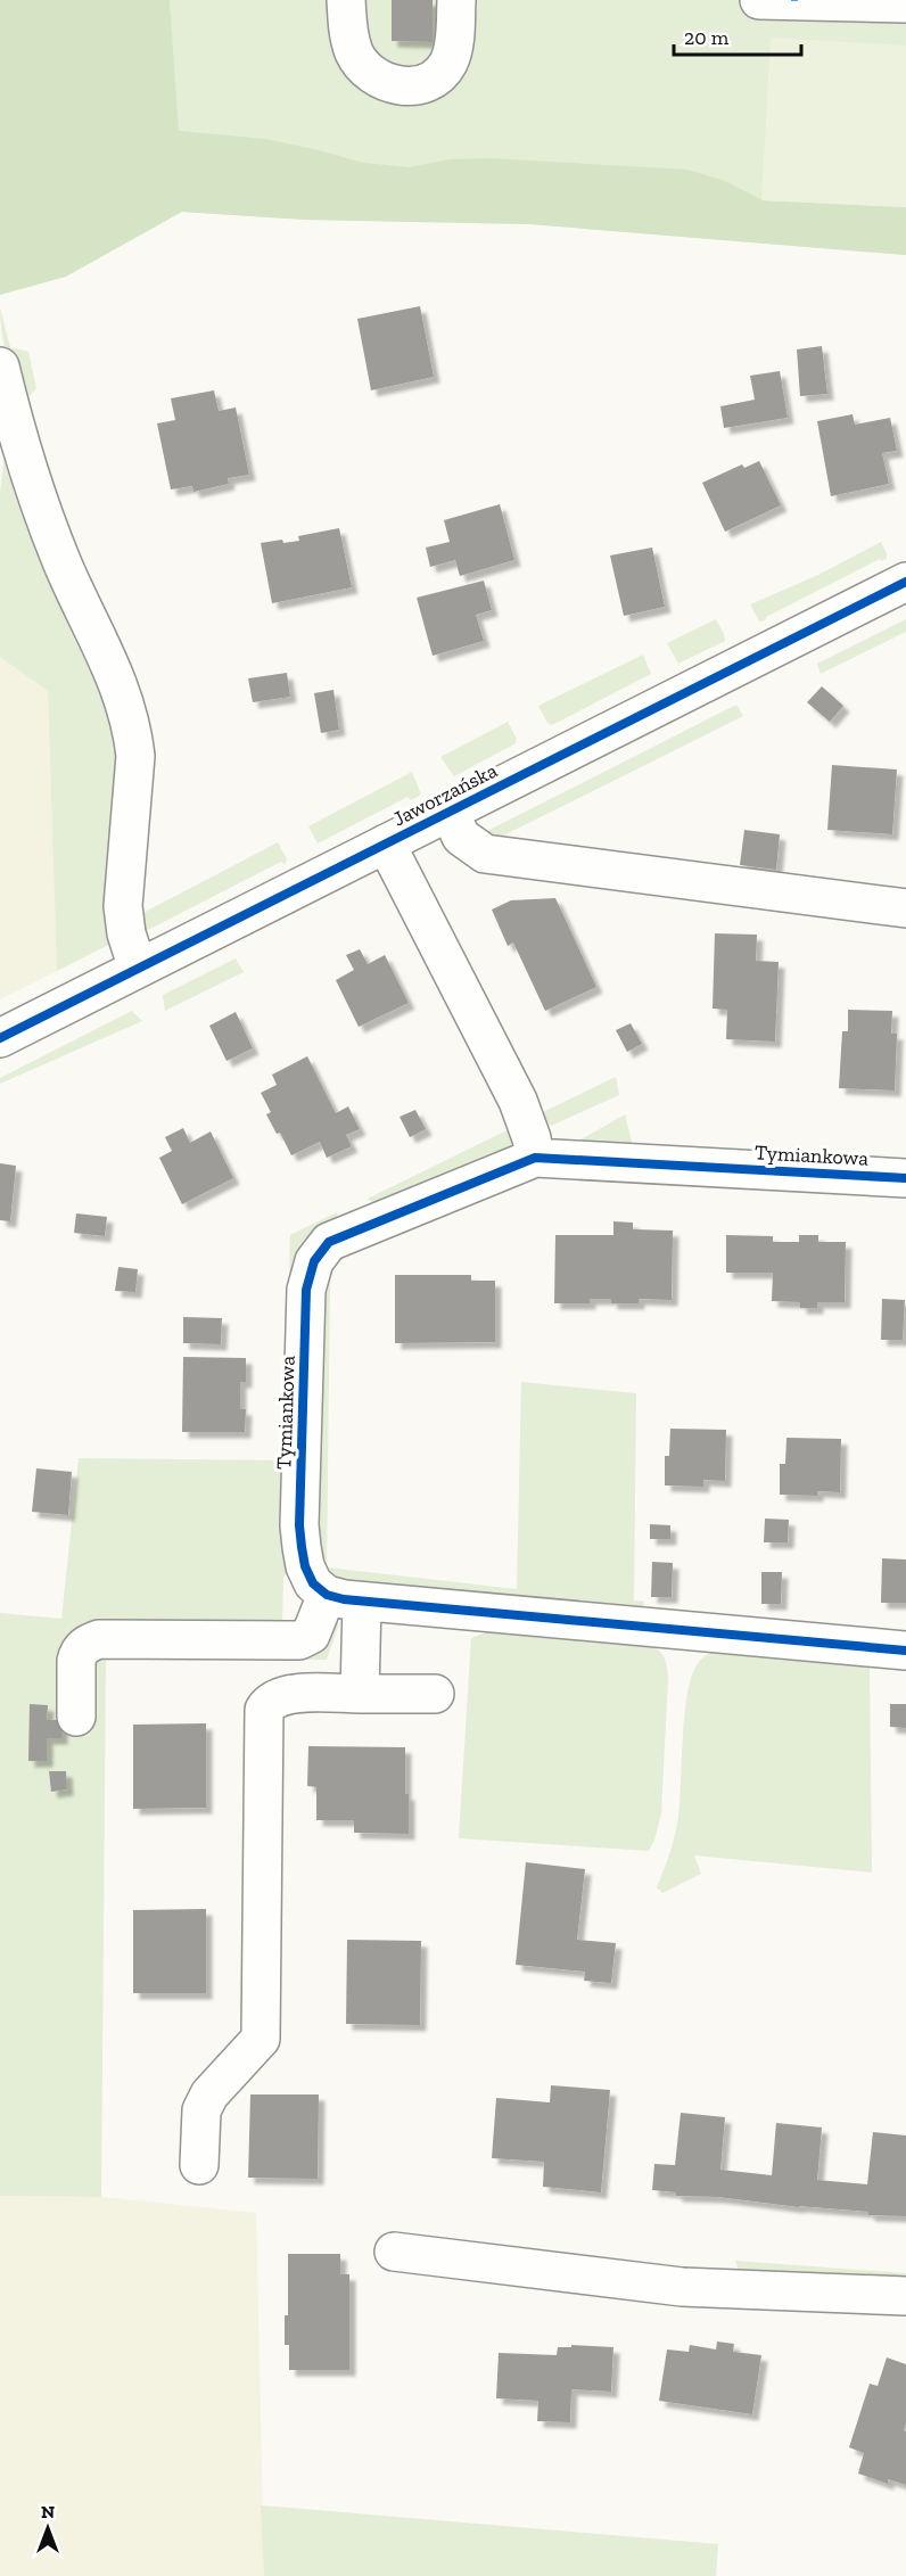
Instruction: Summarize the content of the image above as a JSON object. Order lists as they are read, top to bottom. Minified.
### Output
{"streets":{"street":["Jaworzańska","Tymiankowa"]},"scale_bar":"20 m","north":"top"}
